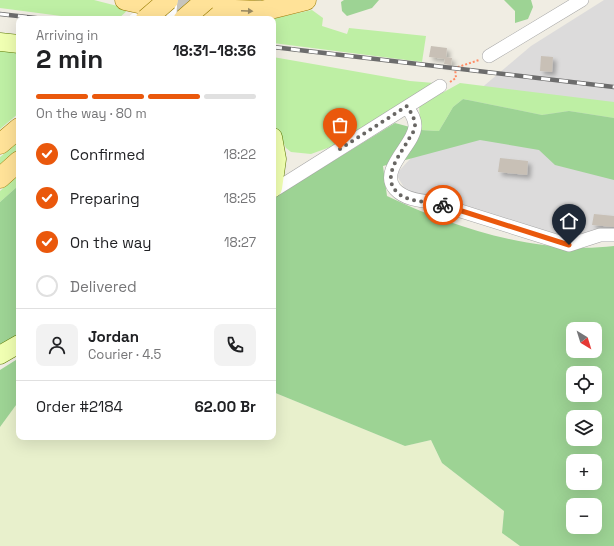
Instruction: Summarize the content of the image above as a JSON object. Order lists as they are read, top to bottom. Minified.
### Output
{"north":"bottom right","page":{"heading":["2 min","Arriving in","18:31–18:36"],"panel":["Jordan","Courier · 4.5","Order #2184","62.00 Br"],"bar":"On the way · 80 m","list":[["Confirmed","18:22"],["Preparing","18:25"],["On the way","18:27"],"Delivered"],"map_buttons":["+","−"]}}
